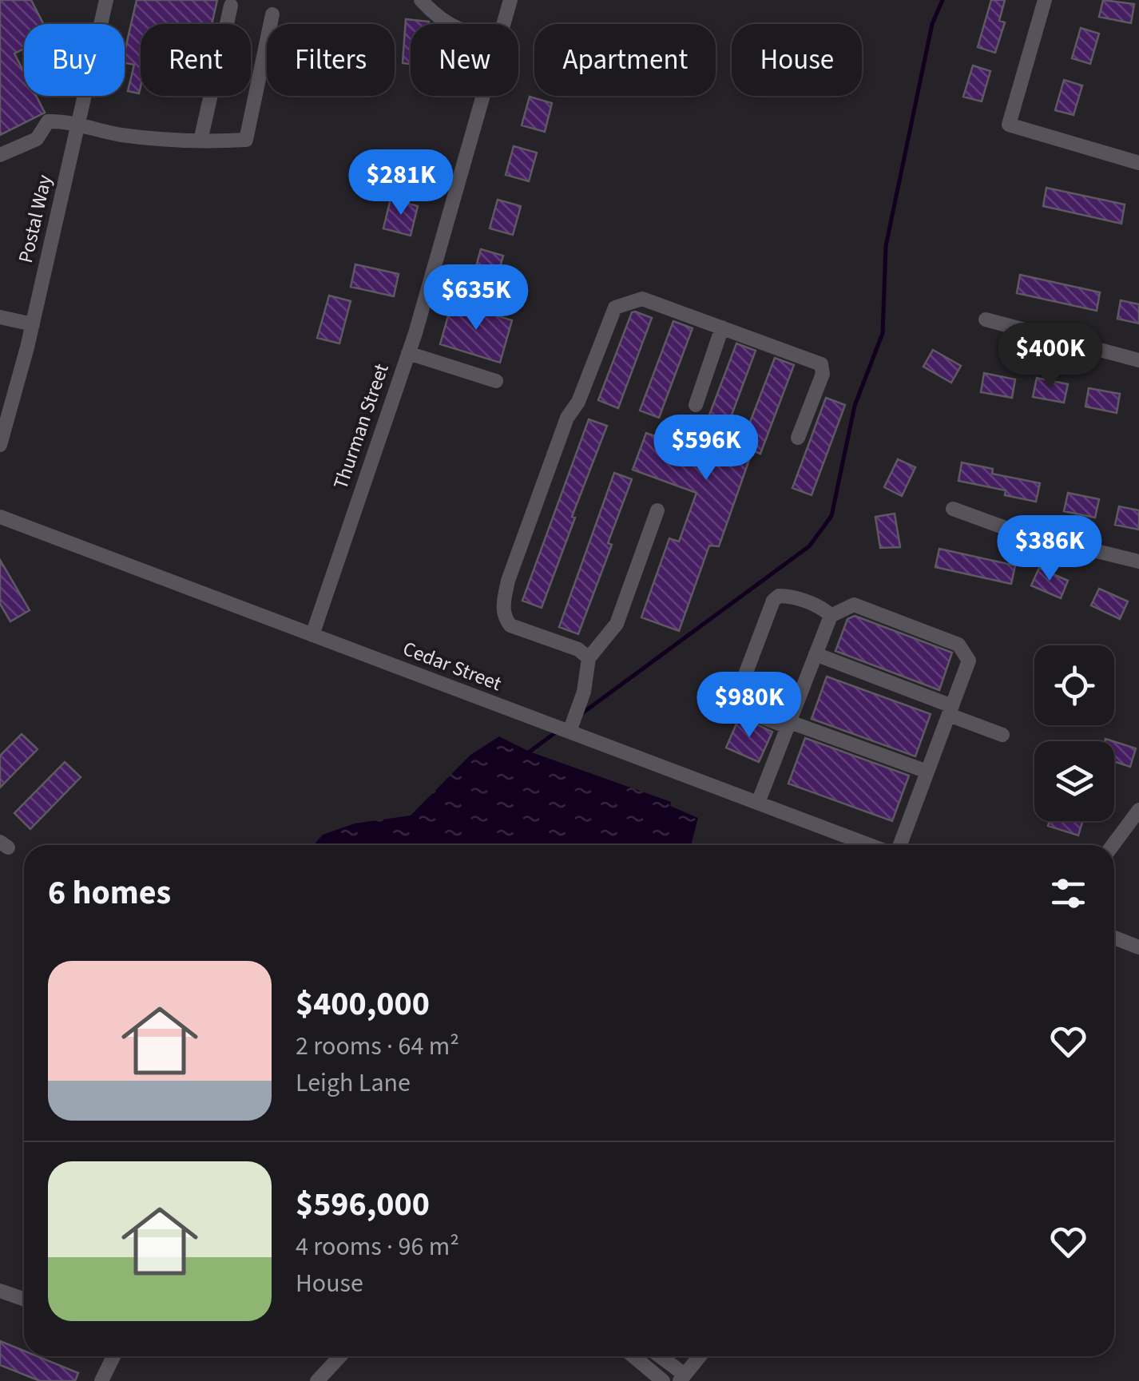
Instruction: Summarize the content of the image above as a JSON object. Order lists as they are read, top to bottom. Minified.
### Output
{"streets":{"street":["Postal Way","Thurman Street","Cedar Street"]},"crossings":[["Thurman Street","Cedar Street"]],"page":{"chip":["Buy","Rent","Filters","New","Apartment","House"],"price":["$281K","$635K","$400K","$596K","$386K","$980K"],"heading":"6 homes","list":[{"name":"$400,000","note":"2 rooms · 64 m² · Leigh Lane"},{"name":"$596,000","note":"4 rooms · 96 m² · House"}]}}
